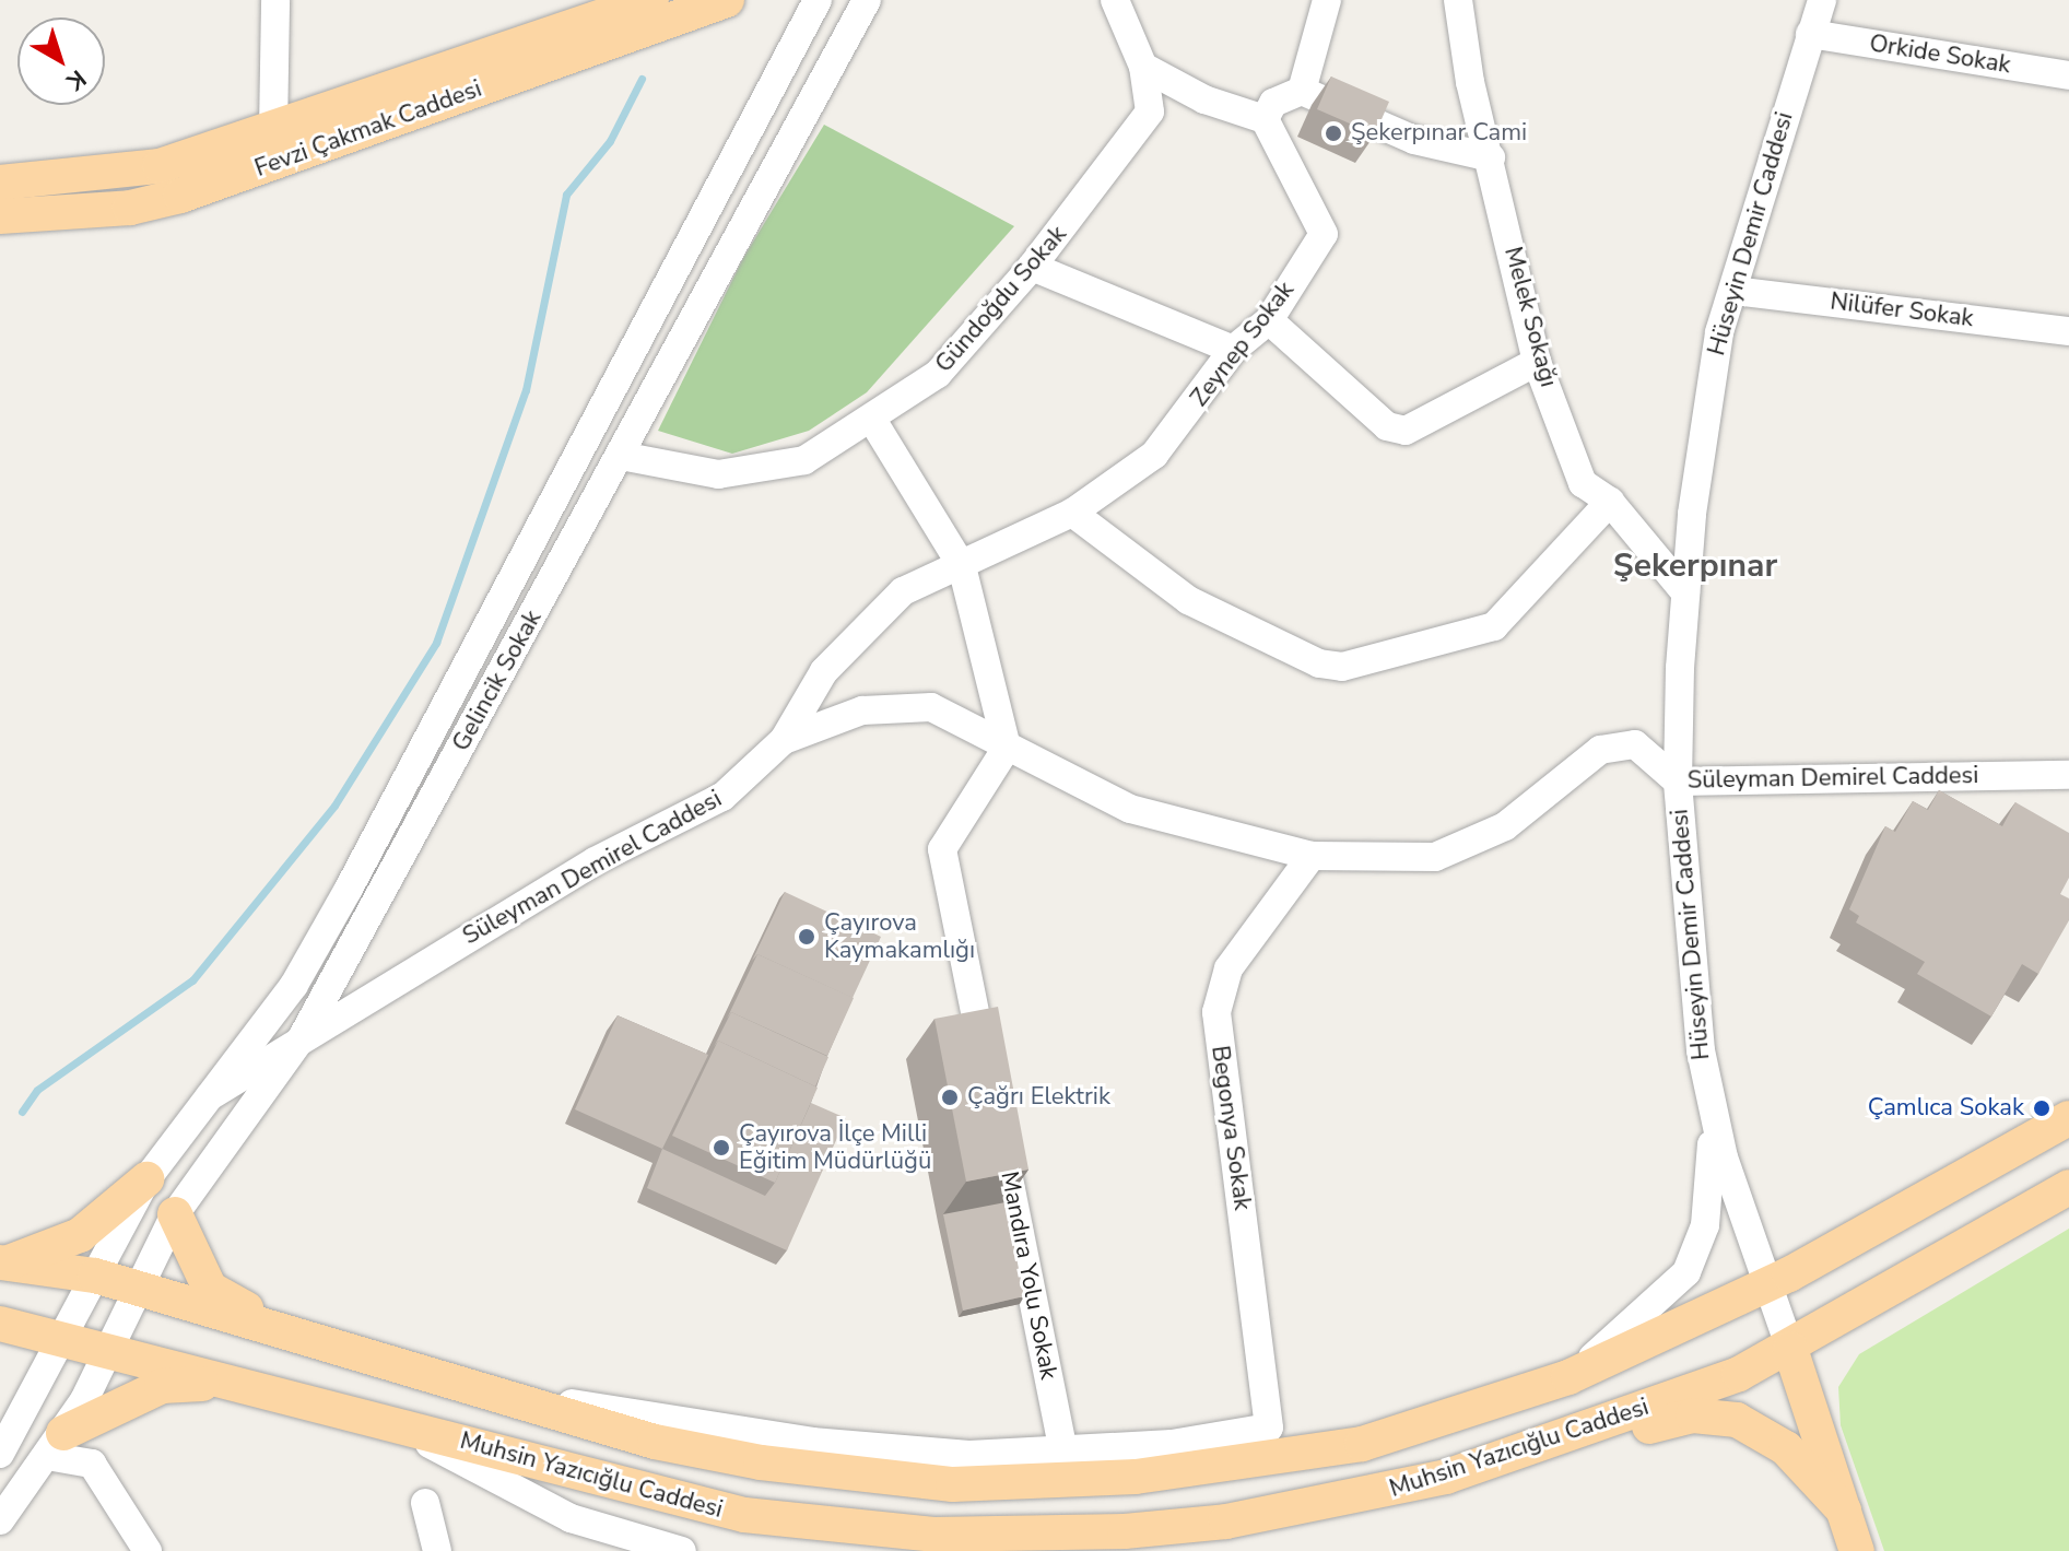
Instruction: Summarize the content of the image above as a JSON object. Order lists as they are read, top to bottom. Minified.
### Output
{"streets":{"main road":["Fevzi Çakmak Caddesi","Muhsin Yazıcığlu Caddesi"],"street":["Orkide Sokak","Hüseyin Demir Caddesi","Gündoğdu Sokak","Nilüfer Sokak","Melek Sokağı","Zeynep Sokak","Gelincik Sokak","Süleyman Demirel Caddesi","Begonya Sokak","Mandıra Yolu Sokak"]},"crossings":[["Orkide Sokak","Hüseyin Demir Caddesi"],["Hüseyin Demir Caddesi","Nilüfer Sokak"],["Hüseyin Demir Caddesi","Melek Sokağı"],["Hüseyin Demir Caddesi","Süleyman Demirel Caddesi"],["Hüseyin Demir Caddesi","Muhsin Yazıcığlu Caddesi"],["Gündoğdu Sokak","Gelincik Sokak"],["Zeynep Sokak","Süleyman Demirel Caddesi"],["Gelincik Sokak","Süleyman Demirel Caddesi"],["Gelincik Sokak","Muhsin Yazıcığlu Caddesi"],["Süleyman Demirel Caddesi","Begonya Sokak"],["Begonya Sokak","Muhsin Yazıcığlu Caddesi"],["Mandıra Yolu Sokak","Muhsin Yazıcığlu Caddesi"]],"districts":["Şekerpınar"],"places":["Şekerpınar Cami","Çayırova Kaymakamlığı","Çağrı Elektrik","Çamlıca Sokak","Çayırova İlçe Milli Eğitim Müdürlüğü"],"north":"bottom right"}
